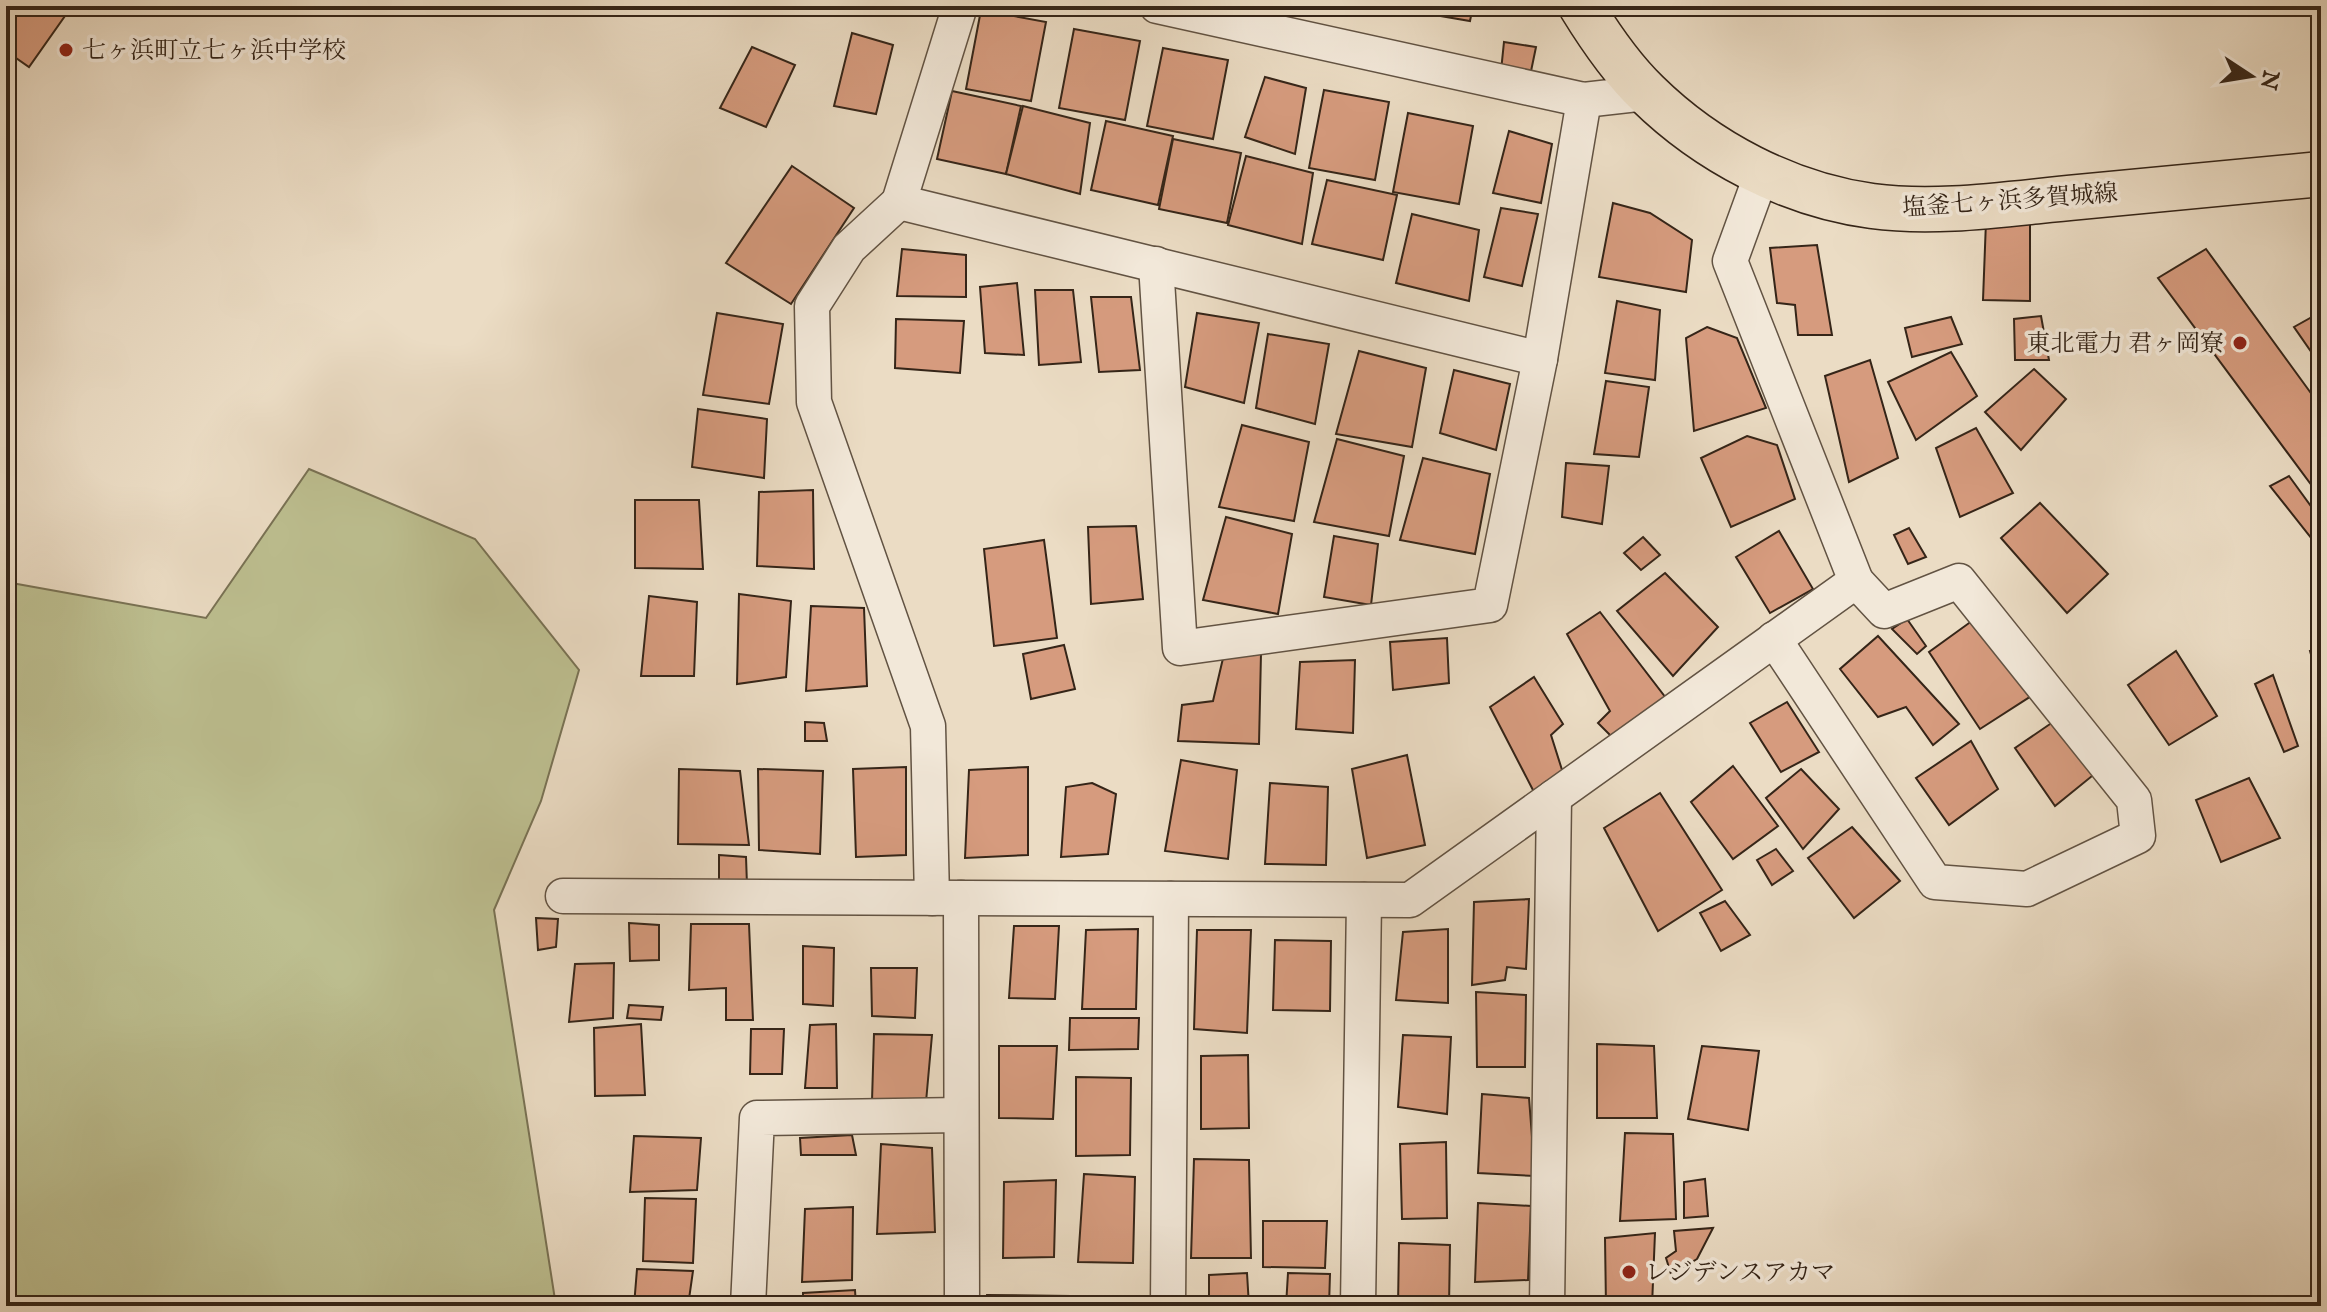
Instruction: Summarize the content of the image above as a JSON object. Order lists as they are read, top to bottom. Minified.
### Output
{"streets":{"main road":["塩釜七ヶ浜多賀城線"]},"places":["七ヶ浜町立七ヶ浜中学校","東北電力 君ヶ岡寮","レジデンスアカマ"],"north":"right"}
